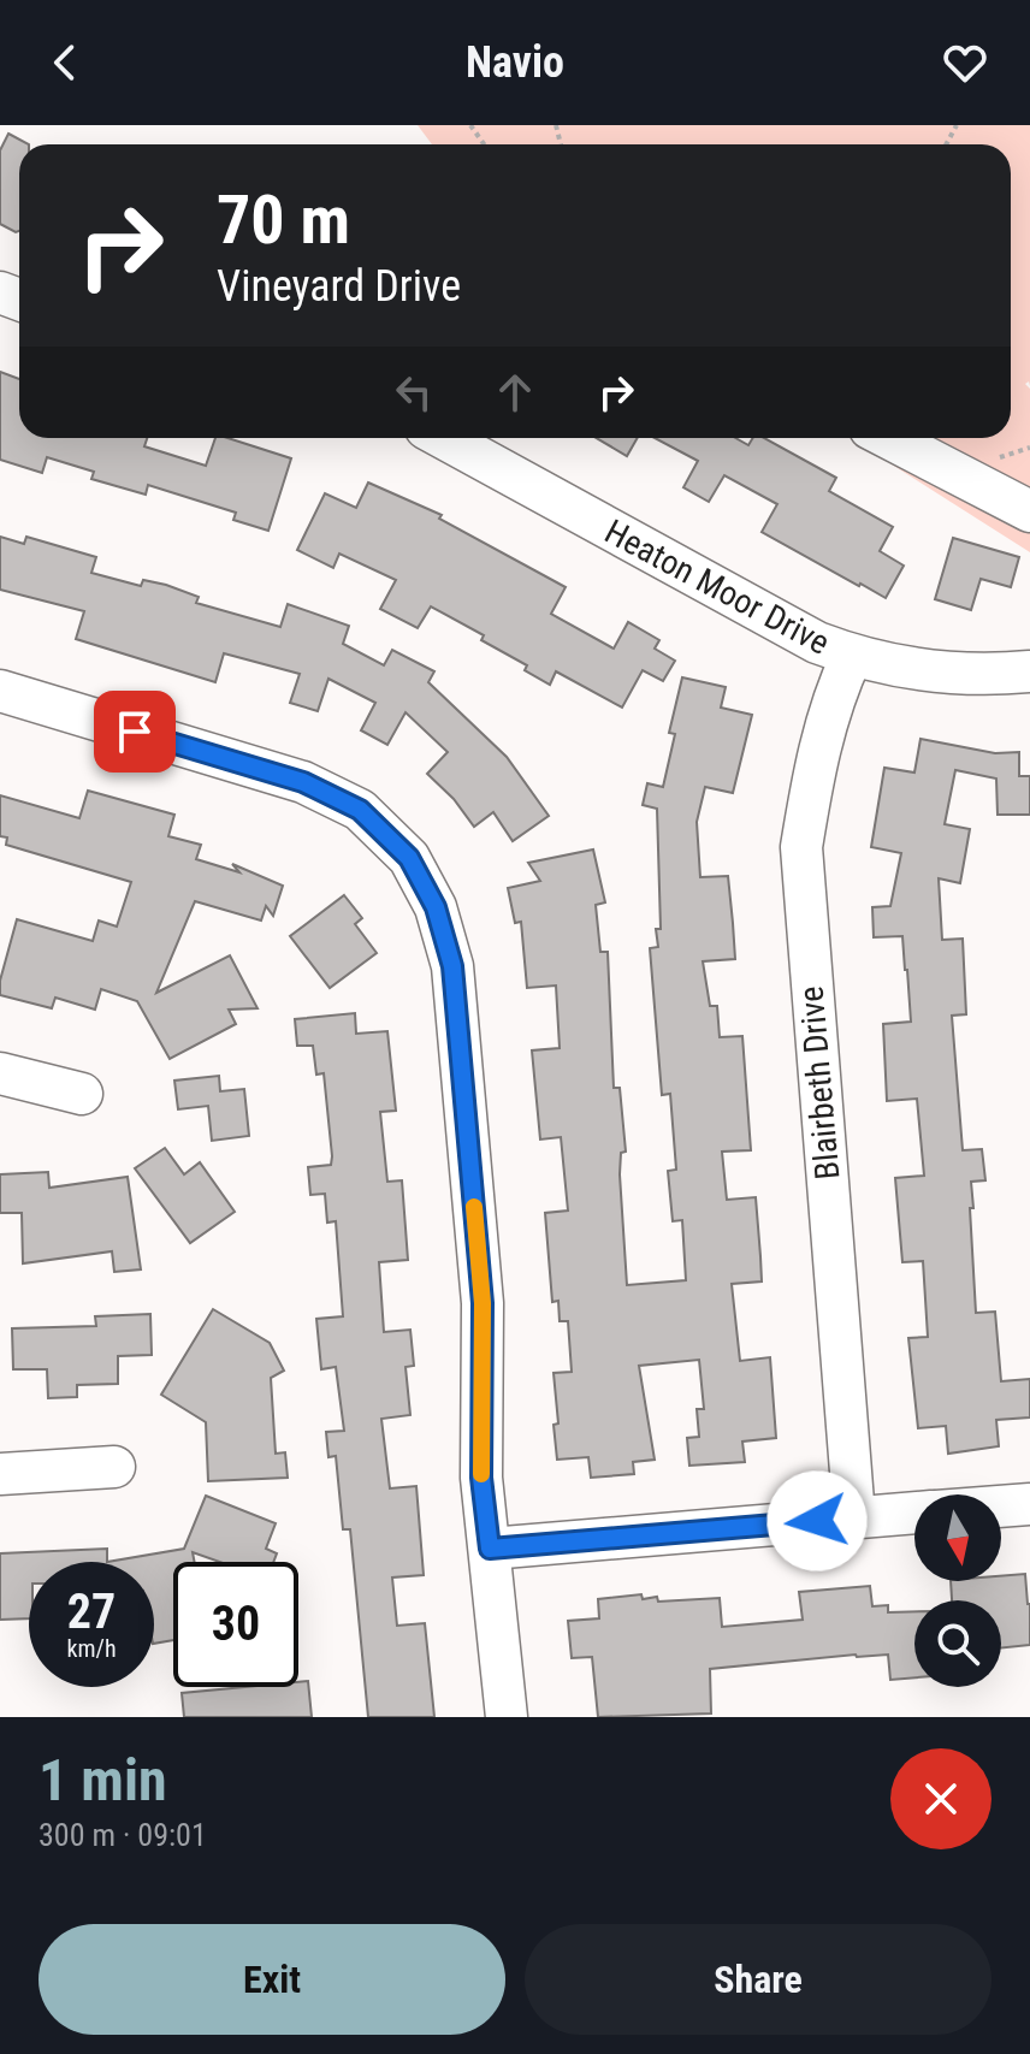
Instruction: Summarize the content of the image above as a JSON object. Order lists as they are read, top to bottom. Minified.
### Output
{"streets":{"street":["Heaton Moor Drive","Blairbeth Drive"]},"crossings":[["Heaton Moor Drive","Blairbeth Drive"]],"north":"bottom","page":{"header":"Navio","turn":["70 m","Vineyard Drive"],"speed":"27 km/h","limit":"30","heading":["1 min","300 m · 09:01"],"buttons":["Exit","Share"]}}
